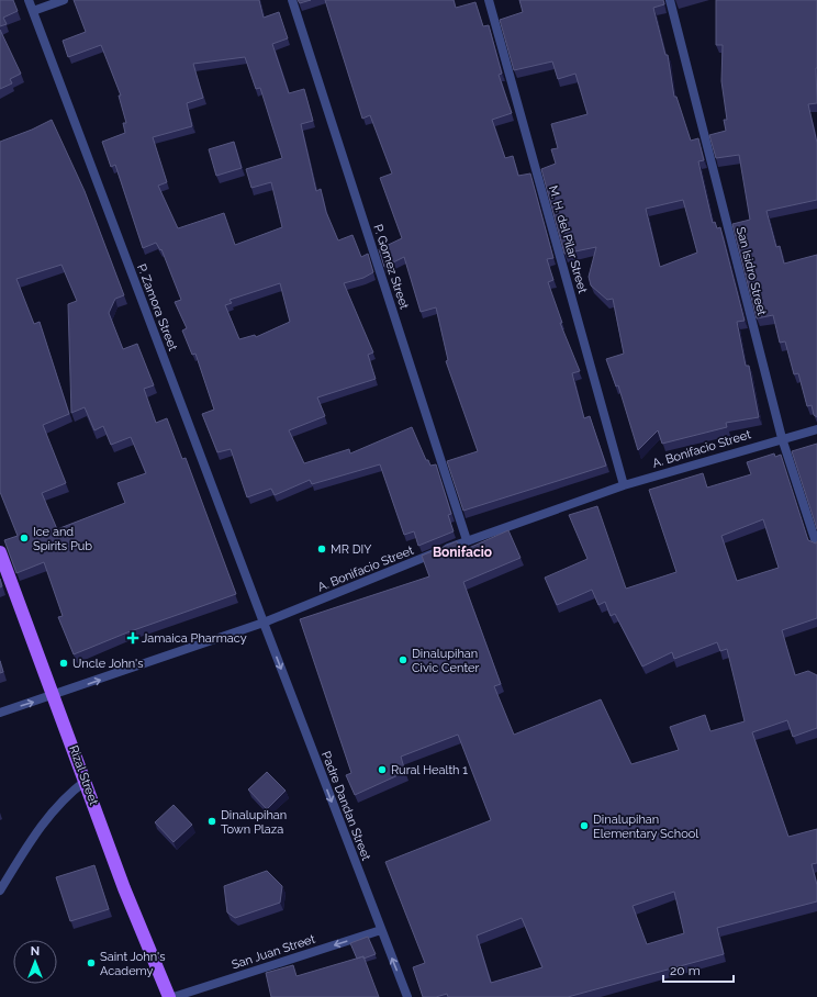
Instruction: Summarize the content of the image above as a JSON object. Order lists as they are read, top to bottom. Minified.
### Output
{"streets":{"main road":["Rizal Street"],"street":["M. H. del Pilar Street","P. Gomez Street","San Isidro Street","P. Zamora Street","A. Bonifacio Street","Padre Dandan Street","San Juan Street"]},"crossings":[["M. H. del Pilar Street","A. Bonifacio Street"],["P. Gomez Street","A. Bonifacio Street"],["San Isidro Street","A. Bonifacio Street"],["P. Zamora Street","A. Bonifacio Street"],["P. Zamora Street","Padre Dandan Street"],["A. Bonifacio Street","Rizal Street"],["A. Bonifacio Street","Padre Dandan Street"],["Padre Dandan Street","San Juan Street"]],"one_way":["San Juan Street"],"districts":["Bonifacio"],"places":{"other":["Ice and Spirits Pub","MR DIY","Dinalupihan Civic Center","Uncle John's","Rural Health 1","Dinalupihan Town Plaza","Dinalupihan Elementary School","Saint John's Academy"],"health":["Jamaica Pharmacy"]},"scale_bar":"20 m","north":"top"}
